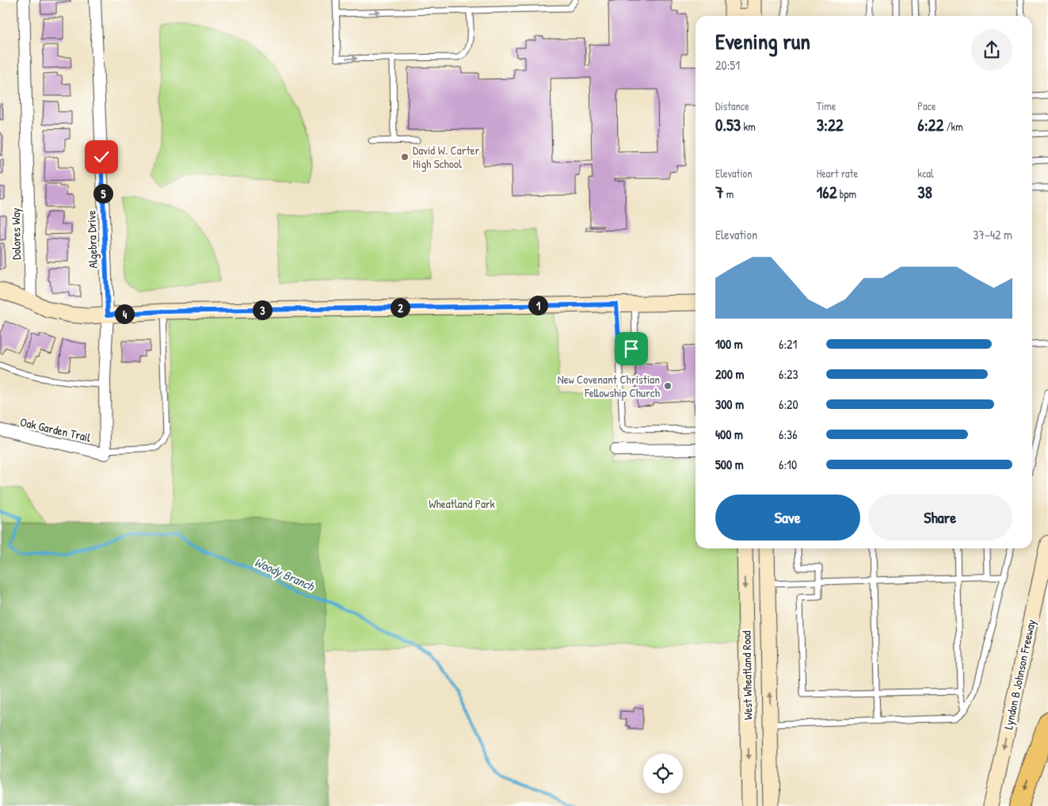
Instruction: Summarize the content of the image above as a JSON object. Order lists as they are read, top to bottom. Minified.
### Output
{"streets":{"main road":["Lyndon B Johnson Freeway","West Wheatland Road"],"street":["Dolores Way","Algebra Drive","Oak Garden Trail"]},"crossings":[["Algebra Drive","Oak Garden Trail"]],"one_way":["Lyndon B Johnson Freeway"],"water":["Woody Branch"],"parks":["Wheatland Park"],"places":["David W. Carter High School","New Covenant Christian Fellowship Church"],"page":{"heading":["Evening run","20:51"],"stats":[["Distance","0.53 km"],["Time","3:22"],["Pace","6:22 /km"],["Elevation","7 m"],["Heart rate","162 bpm"],["kcal","38"]],"pins":["5","1","2","3","4"],"chart":["Elevation","37–42 m"],"list":[{"name":"100 m","note":"6:21"},{"name":"200 m","note":"6:23"},{"name":"300 m","note":"6:20"},{"name":"400 m","note":"6:36"},{"name":"500 m","note":"6:10"}],"buttons":["Save","Share"]}}
